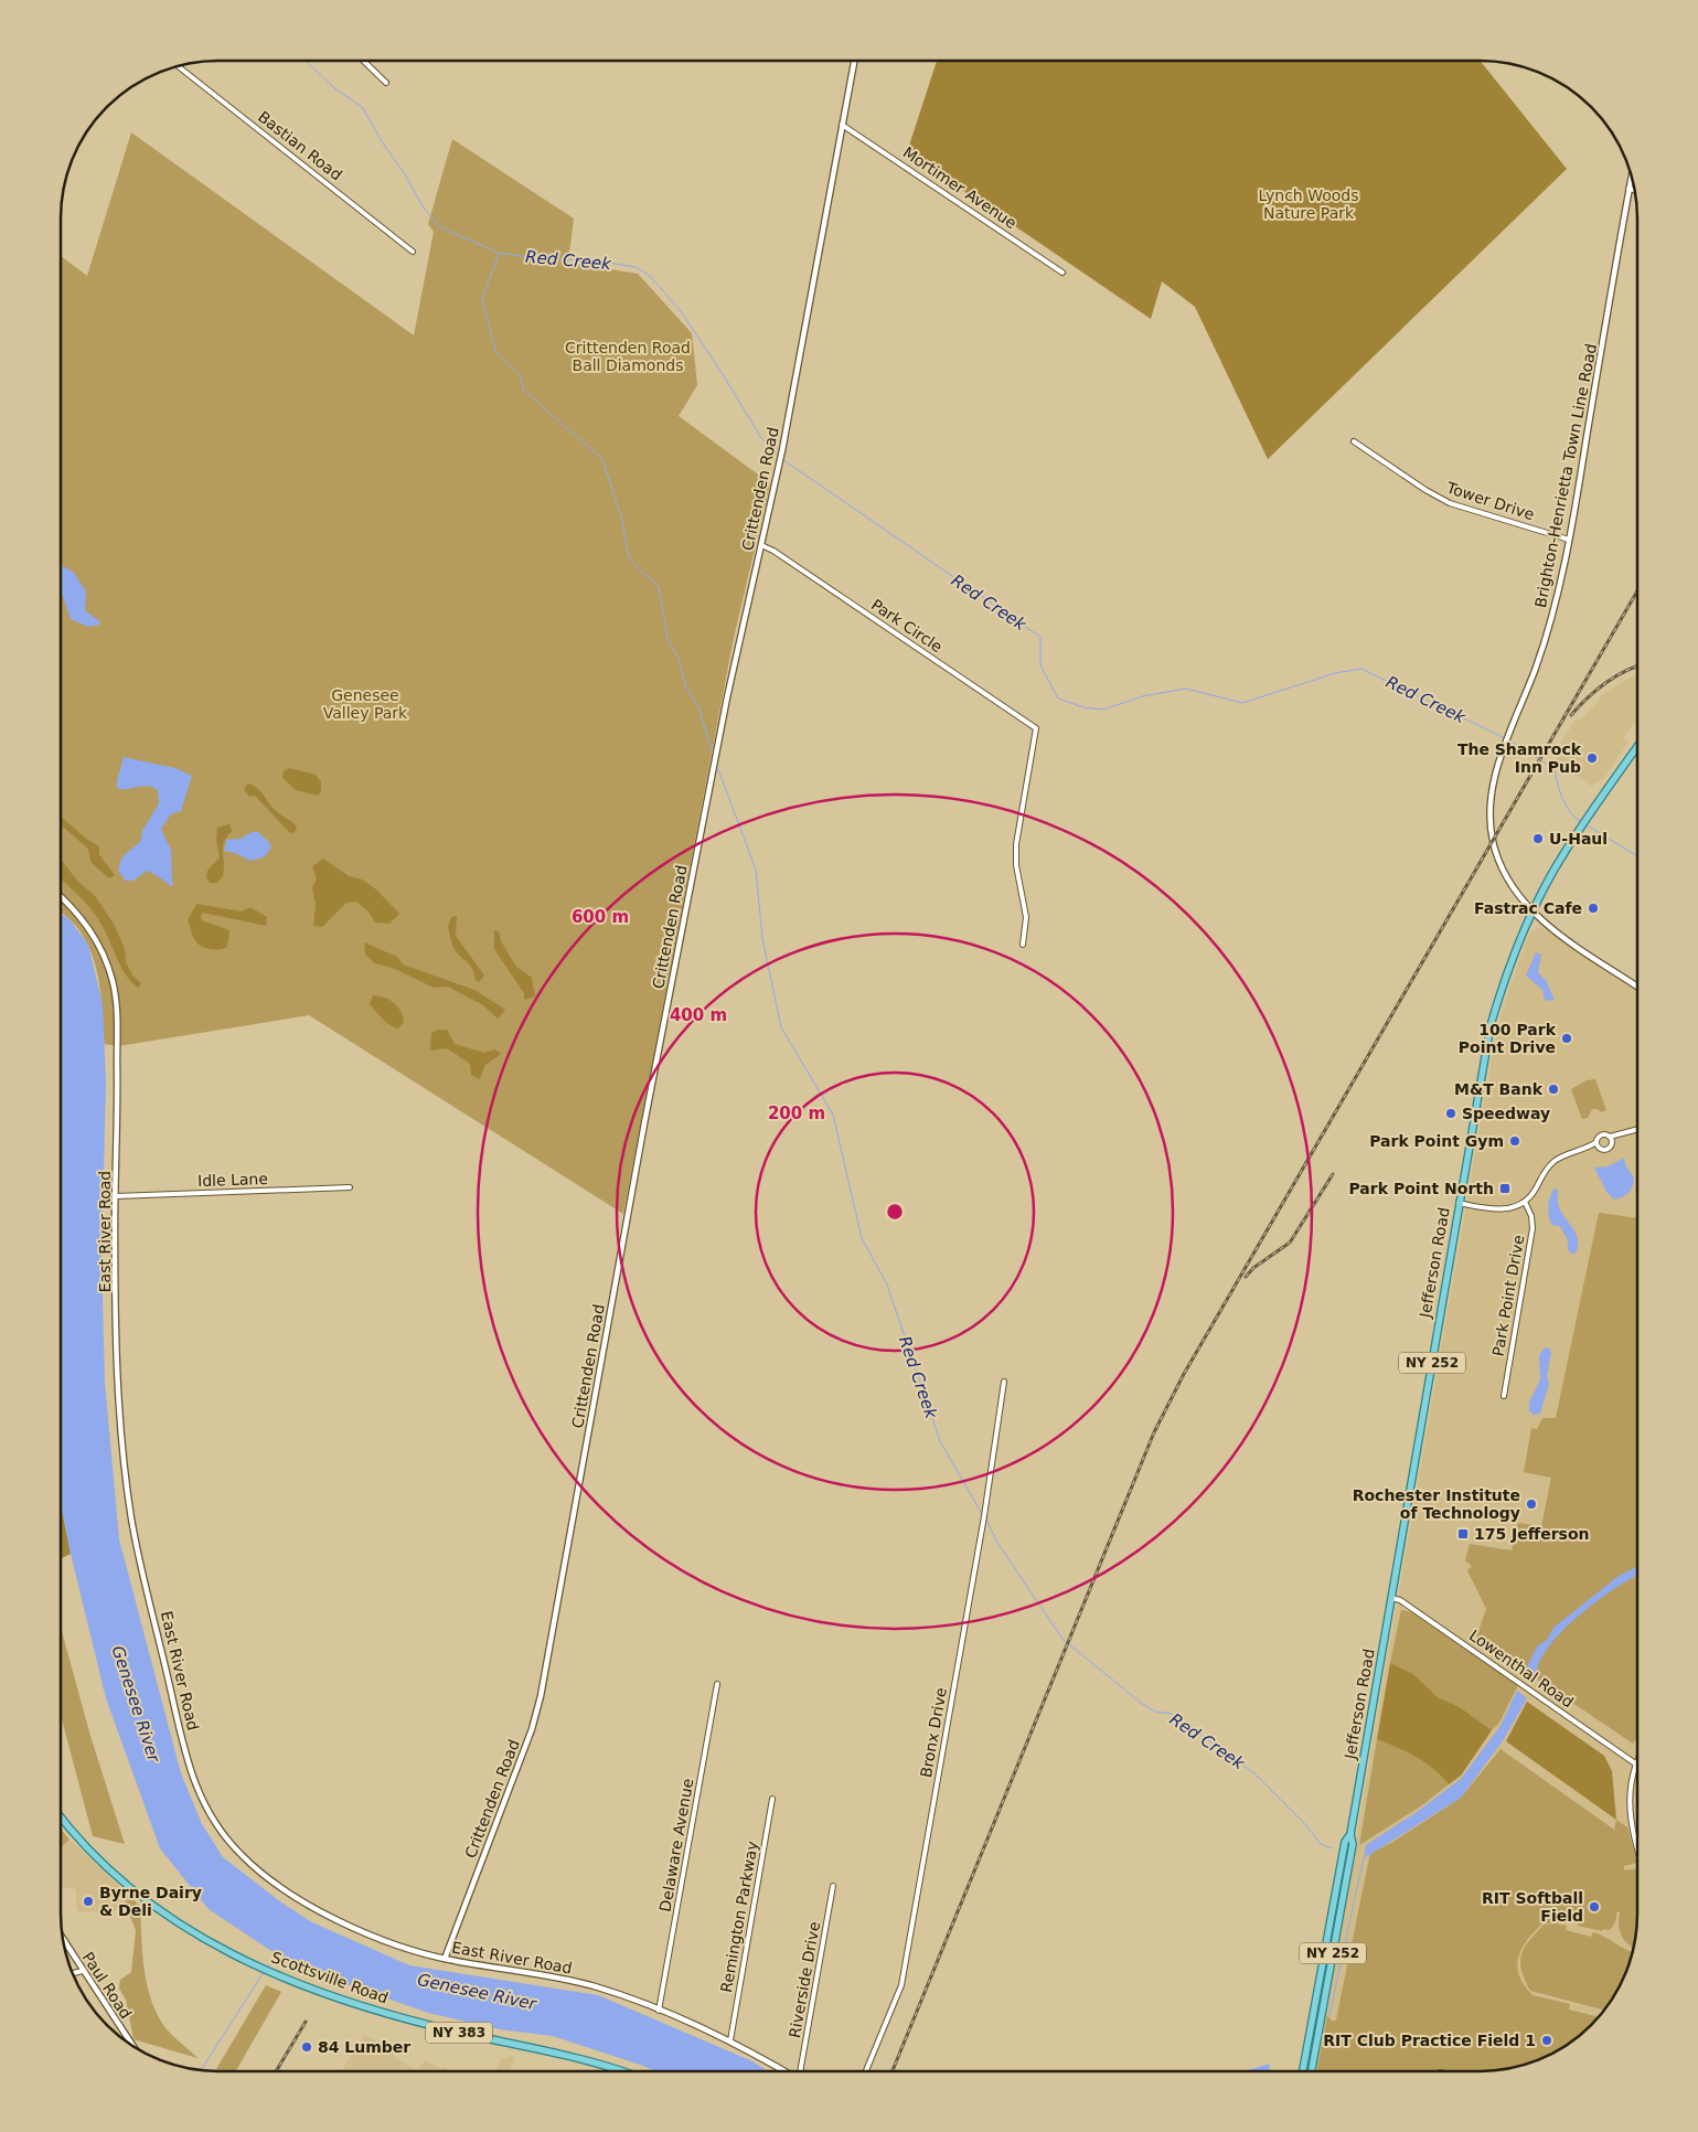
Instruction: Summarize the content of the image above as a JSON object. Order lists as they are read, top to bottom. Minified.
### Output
{"streets":{"main road":["Jefferson Road","NY 252","Scottsville Road","NY 383"],"street":["Bastian Road","Mortimer Avenue","Brighton-Henrietta Town Line Road","Crittenden Road","Tower Drive","Park Circle","Idle Lane","East River Road","Park Point Drive","Lowenthal Road","Bronx Drive","Delaware Avenue","Remington Parkway","Riverside Drive","Paul Road"]},"crossings":[["Mortimer Avenue","Crittenden Road"],["Brighton-Henrietta Town Line Road","Tower Drive"],["Brighton-Henrietta Town Line Road","Jefferson Road"],["Crittenden Road","Park Circle"],["Crittenden Road","East River Road"],["Idle Lane","East River Road"],["East River Road","Delaware Avenue"],["East River Road","Remington Parkway"],["Jefferson Road","Lowenthal Road"]],"water":["Red Creek","Genesee River"],"parks":["Lynch Woods Nature Park","Crittenden Road Ball Diamonds","Genesee Valley Park"],"places":{"other":["The Shamrock Inn Pub","U-Haul","Fastrac Cafe","100 Park Point Drive","M&T Bank","Speedway","Park Point Gym","Rochester Institute of Technology","Byrne Dairy & Deli","RIT Softball Field","RIT Club Practice Field 1","84 Lumber"],"transit":["Park Point North","175 Jefferson"]},"rings":["600 m","400 m","200 m"]}
